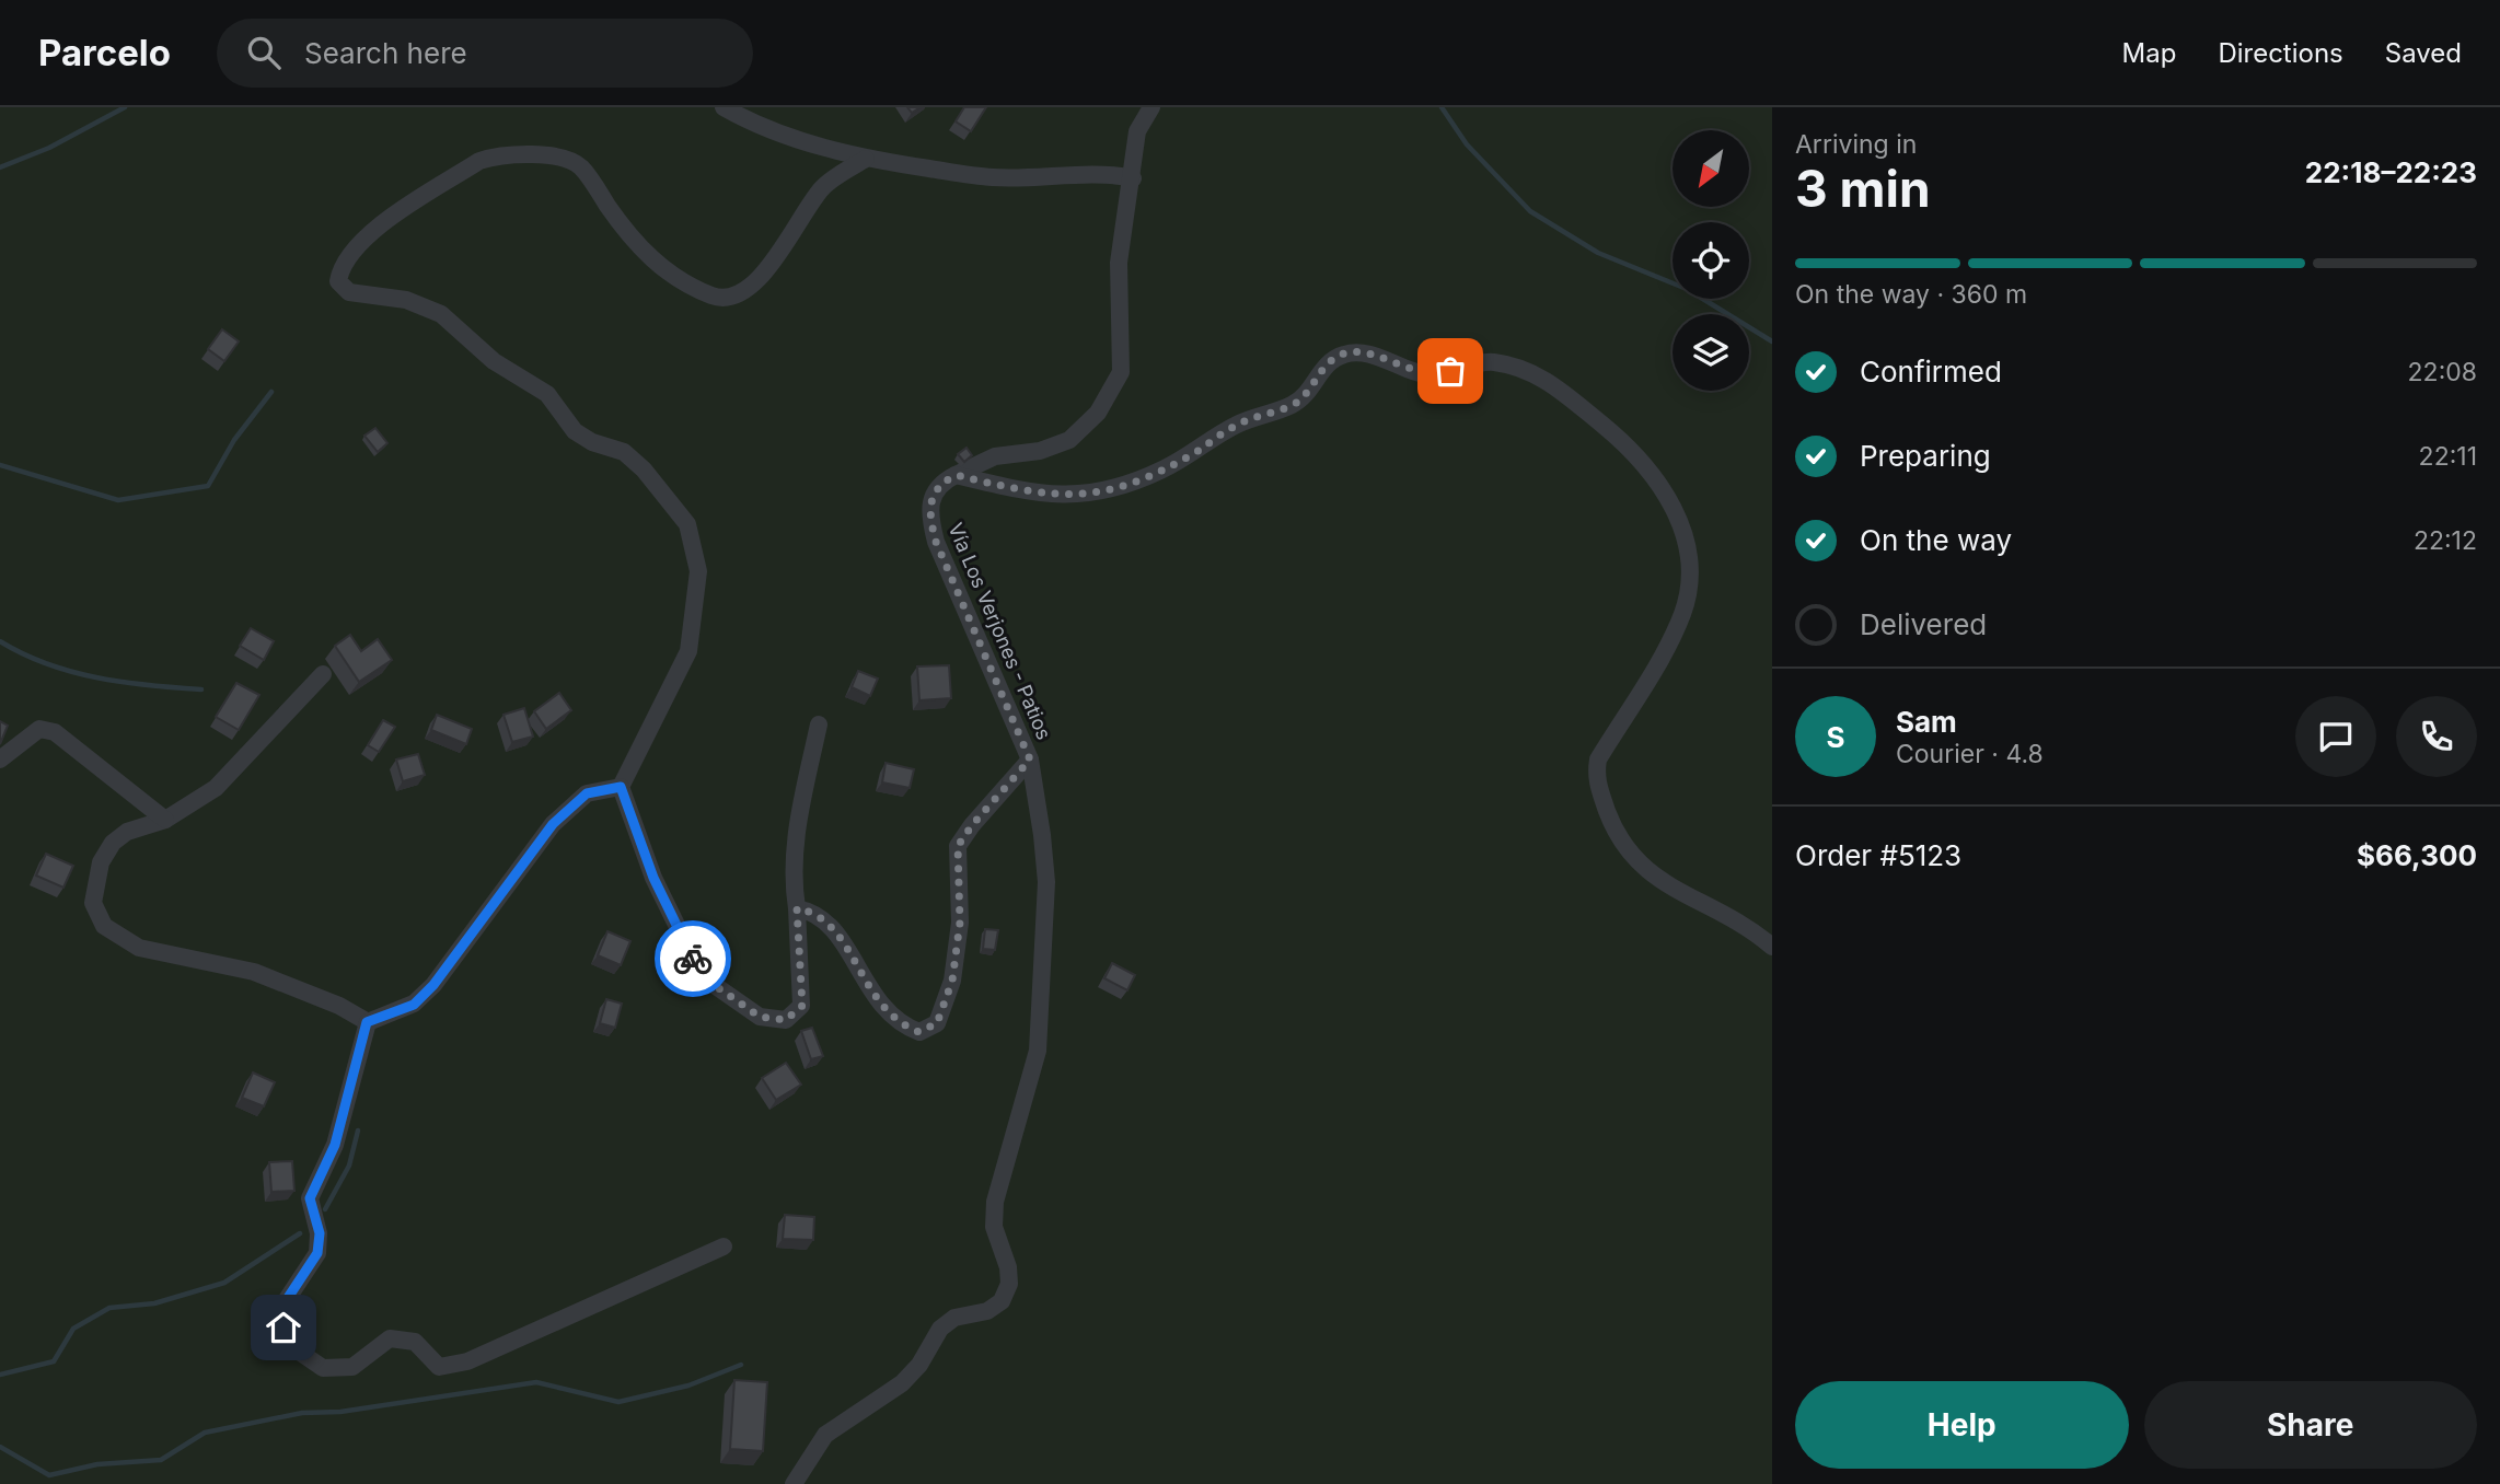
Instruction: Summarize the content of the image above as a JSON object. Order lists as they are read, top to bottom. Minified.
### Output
{"streets":{"street":["Vía Los Verjones - Patios"]},"north":"bottom left","page":{"header":"Parcelo","search":"Search here","nav":["Map","Directions","Saved"],"heading":["3 min","Arriving in","22:18–22:23"],"panel":["Sam","Courier · 4.8","Order #5123","$66,300"],"bar":"On the way · 360 m","list":[["Confirmed","22:08"],["Preparing","22:11"],["On the way","22:12"],"Delivered"],"round":"S","buttons":["Help","Share"]}}
